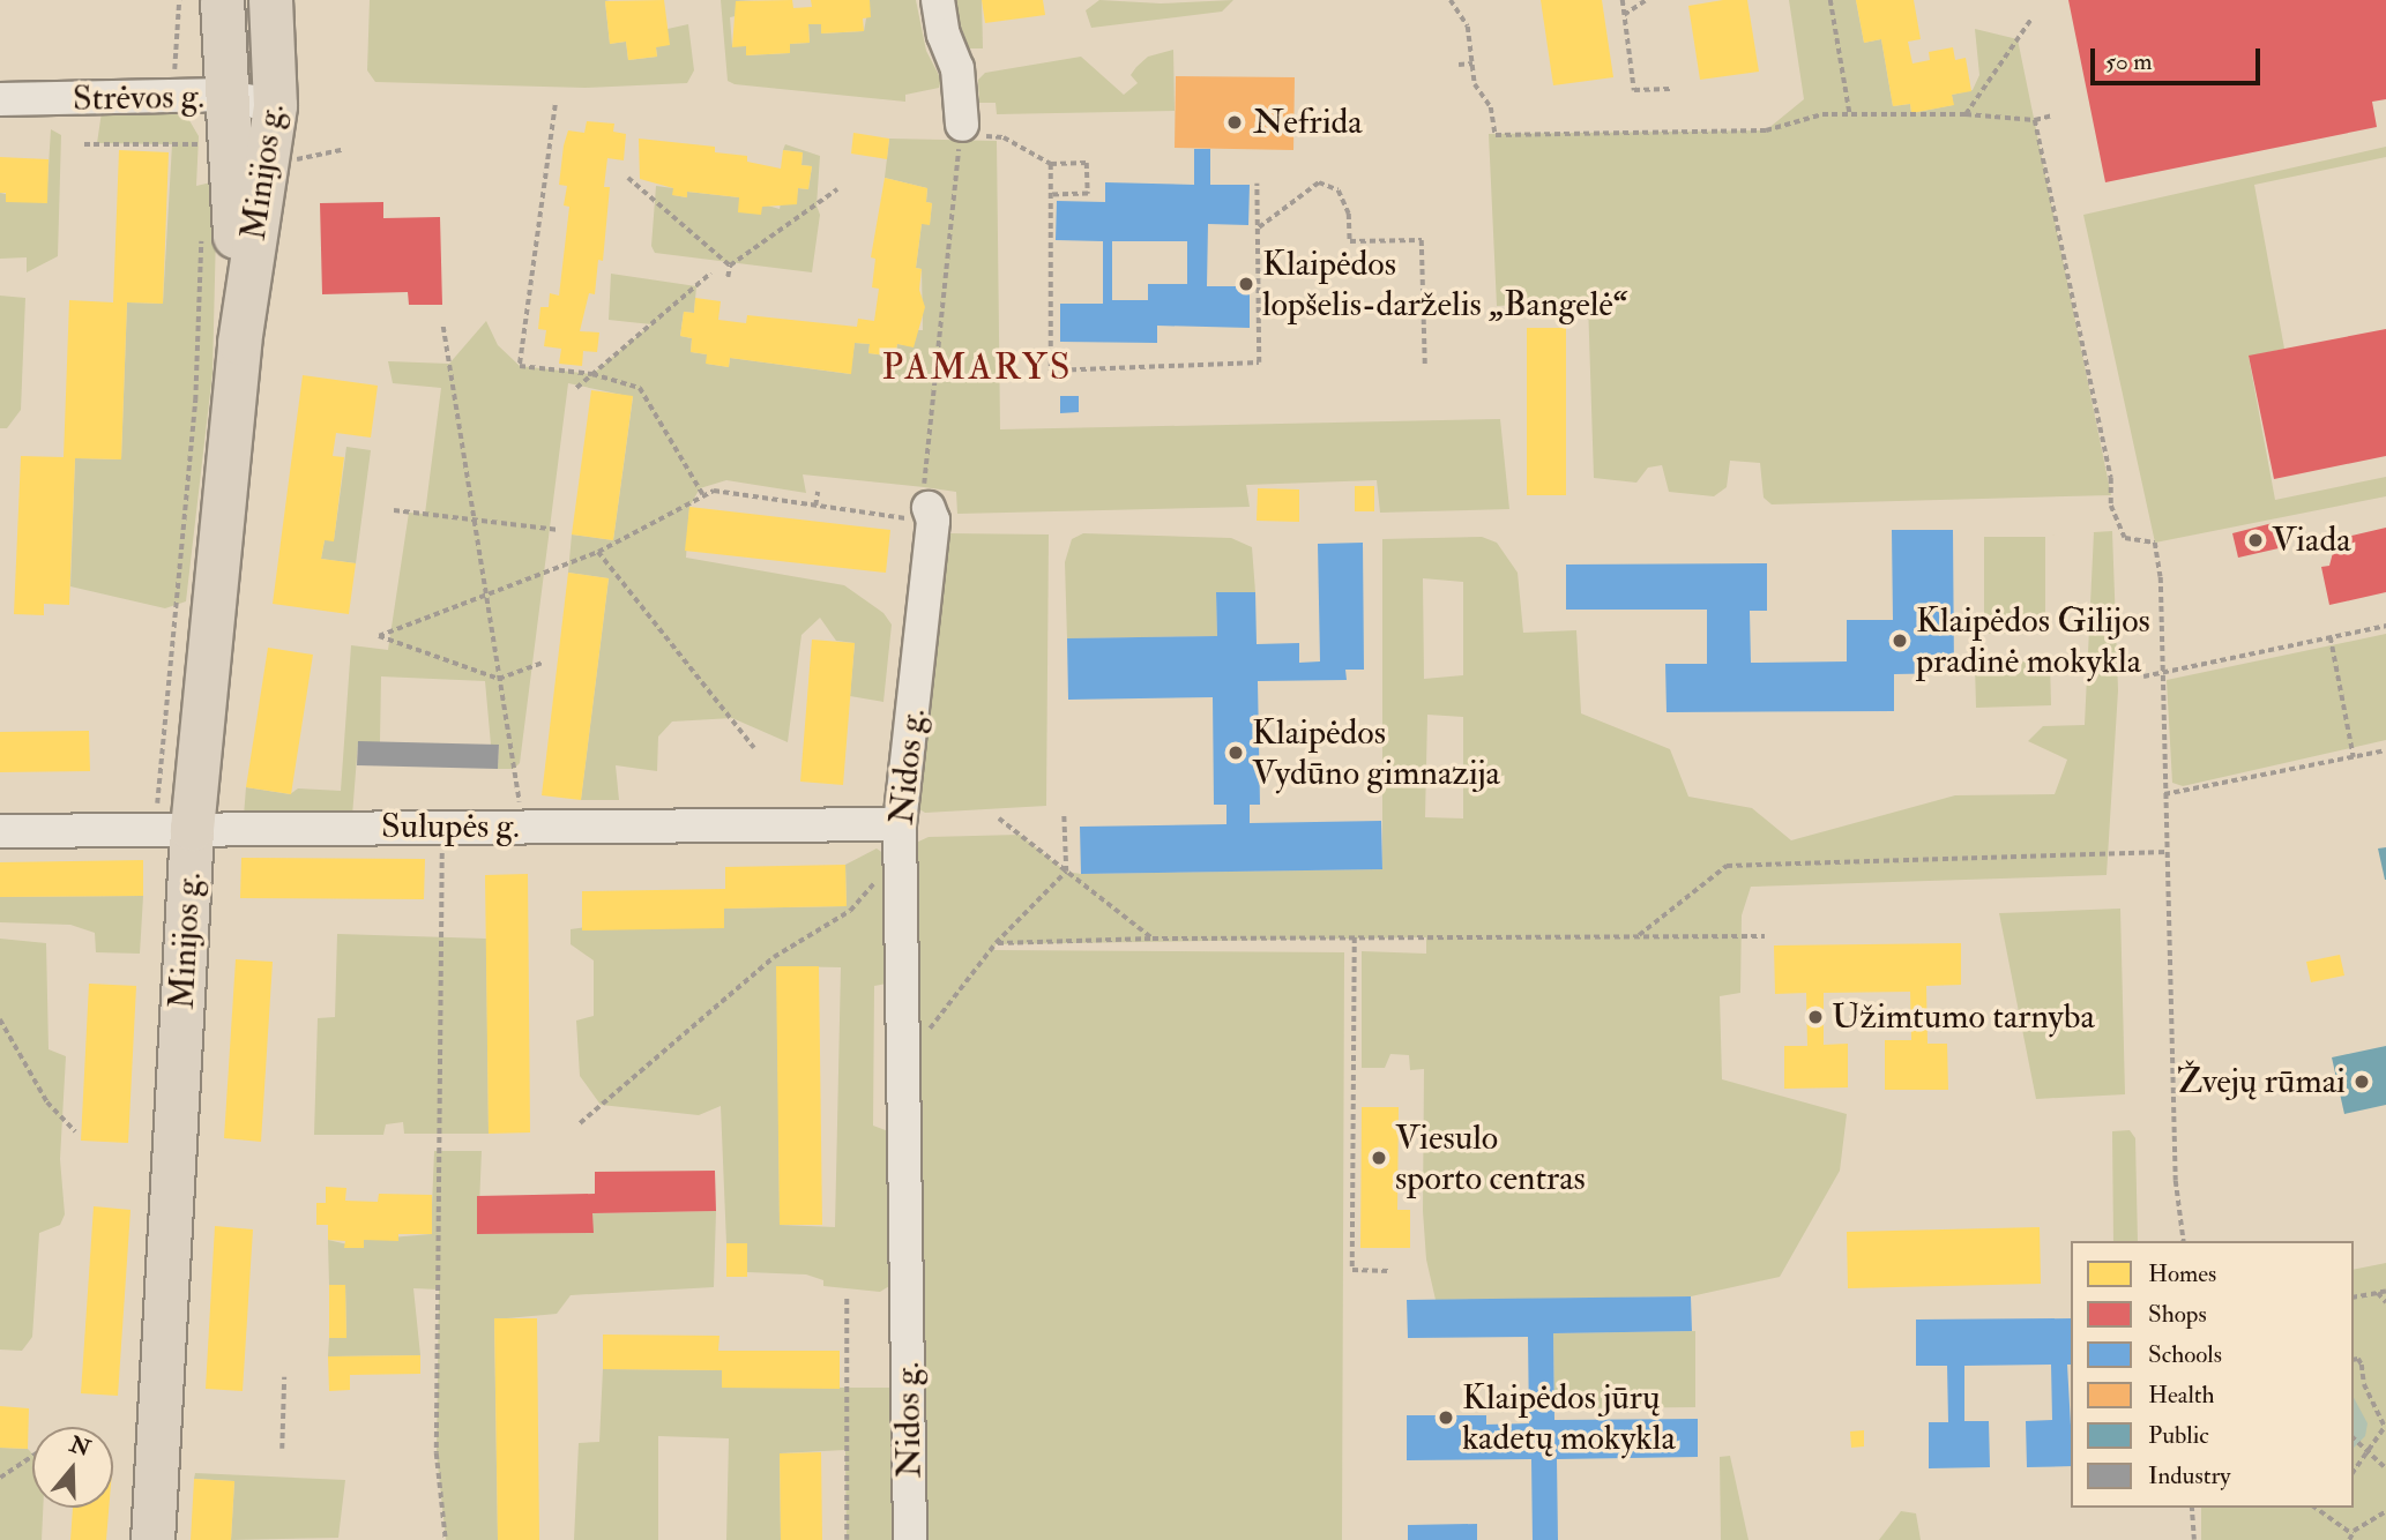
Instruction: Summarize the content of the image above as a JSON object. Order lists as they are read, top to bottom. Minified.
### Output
{"streets":{"main road":["Minijos g."],"street":["Strėvos g.","Nidos g.","Sulupės g."]},"crossings":[["Strėvos g.","Minijos g."],["Minijos g.","Sulupės g."],["Nidos g.","Sulupės g."]],"districts":["PAMARYS"],"places":["Nefrida","Klaipėdos lopšelis-darželis „Bangelė“","Viada","Klaipėdos Gilijos pradinė mokykla","Klaipėdos Vydūno gimnazija","Užimtumo tarnyba","Žvejų rūmai","Viesulo sporto centras","Klaipėdos jūrų kadetų mokykla"],"legend":["Homes","Shops","Schools","Health","Public","Industry"],"scale_bar":"50 m","north":"top"}
